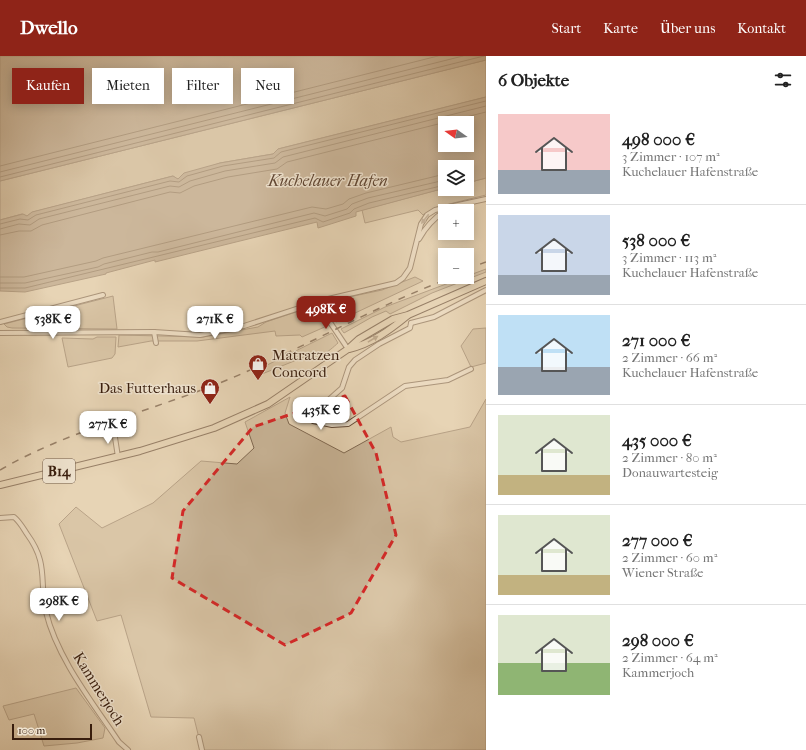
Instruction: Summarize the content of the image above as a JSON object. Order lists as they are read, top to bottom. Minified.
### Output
{"streets":{"main road":["B14"],"street":["Kammerjoch"]},"water":["Kuchelauer Hafen"],"places":{"shop":["Matratzen Concord","Das Futterhaus"]},"scale_bar":"100 m","north":"left","page":{"header":"Dwello","nav":["Start","Karte","Über uns","Kontakt"],"heading":"6 Objekte","chip":["Kaufen","Mieten","Filter","Neu"],"list":[{"name":"498 000 €","note":"3 Zimmer · 107 m² · Kuchelauer Hafenstraße"},{"name":"538 000 €","note":"3 Zimmer · 113 m² · Kuchelauer Hafenstraße"},{"name":"271 000 €","note":"2 Zimmer · 66 m² · Kuchelauer Hafenstraße"},{"name":"435 000 €","note":"2 Zimmer · 80 m² · Donauwartesteig"},{"name":"277 000 €","note":"2 Zimmer · 60 m² · Wiener Straße"},{"name":"298 000 €","note":"2 Zimmer · 64 m² · Kammerjoch"}],"map_buttons":["+","−"],"price":["498K €","538K €","271K €","435K €","277K €","298K €"],"scale":"100 m"}}
